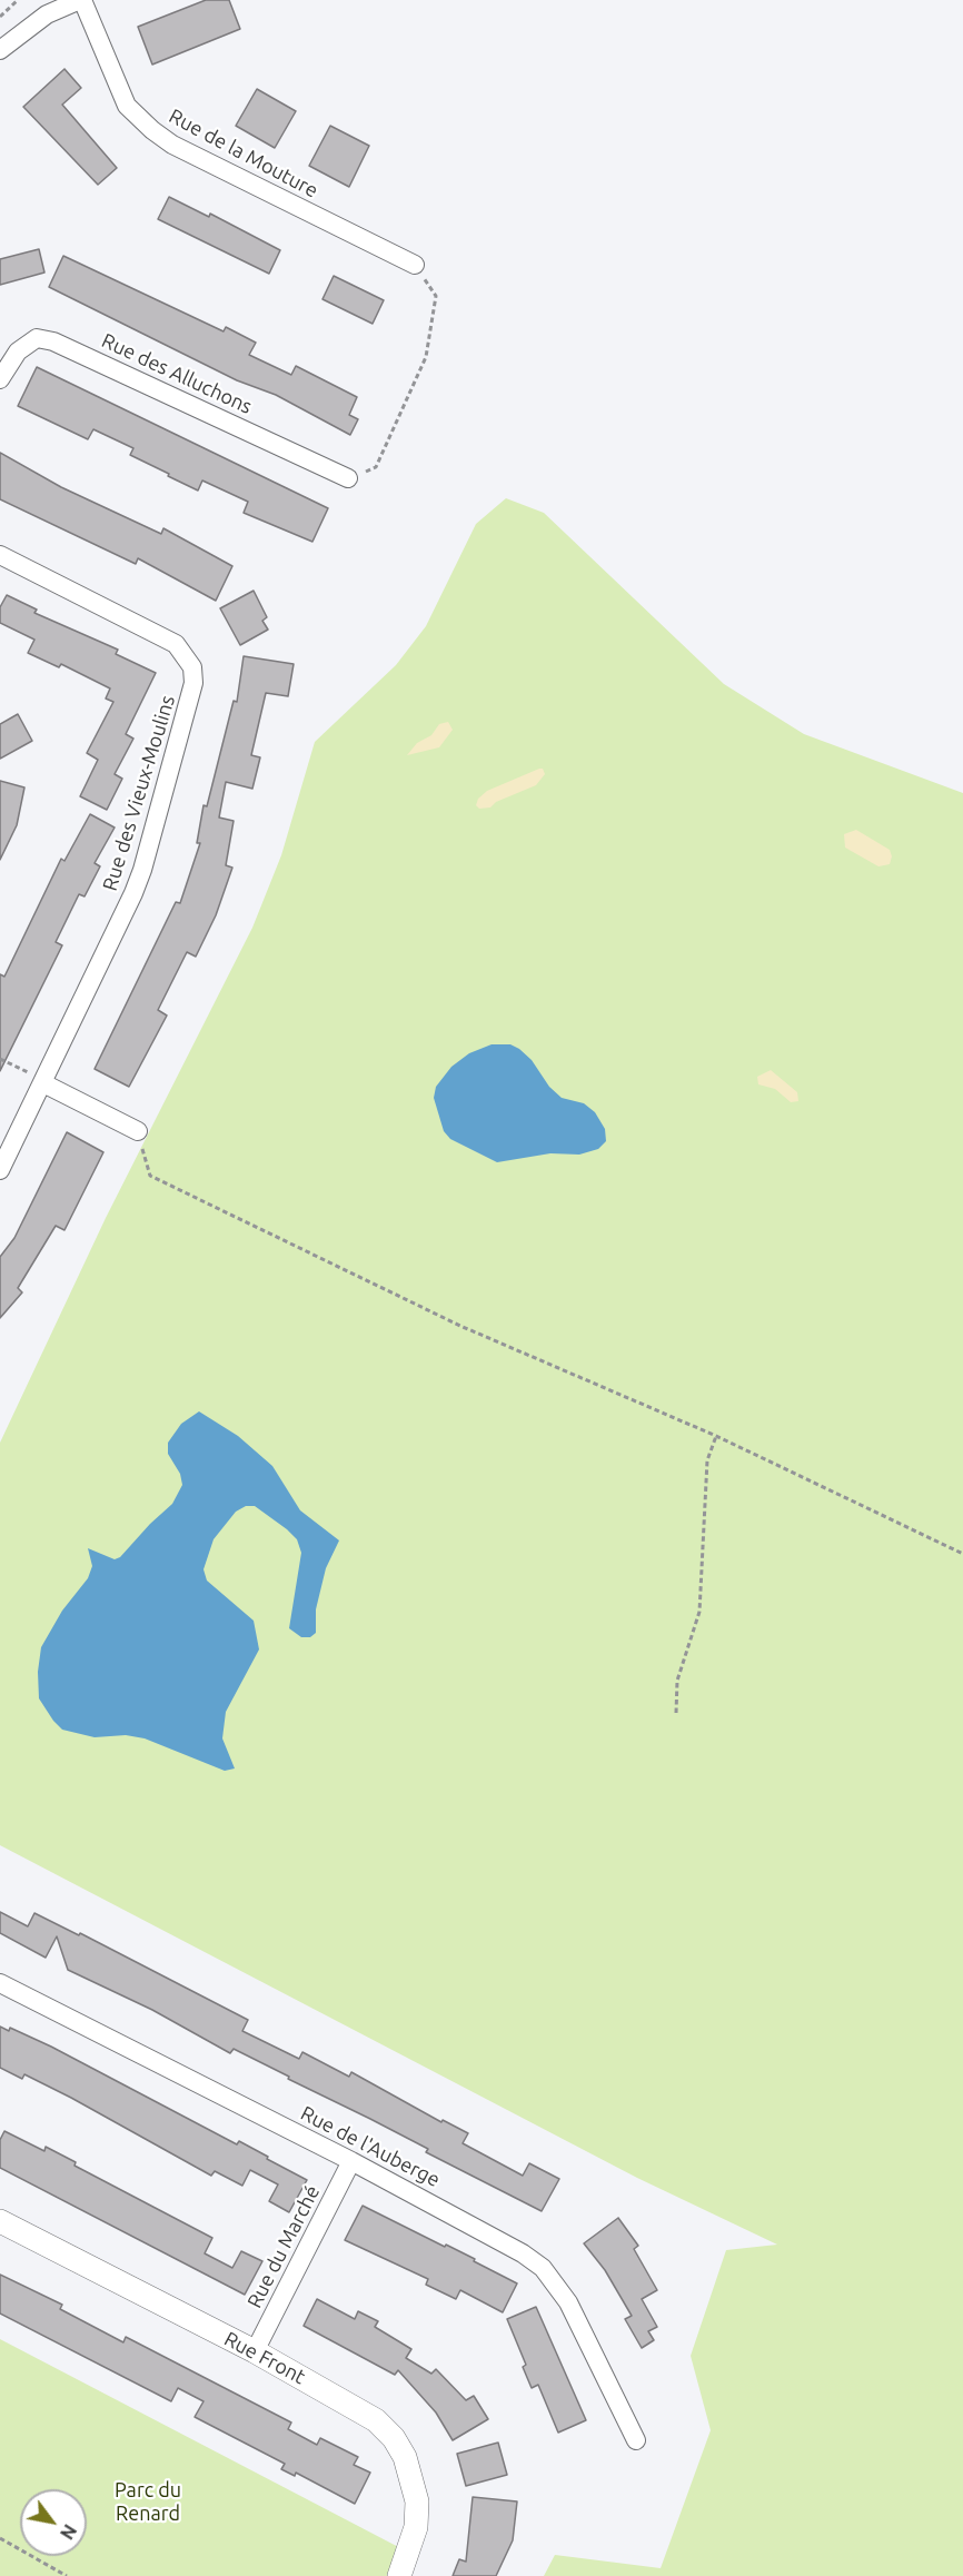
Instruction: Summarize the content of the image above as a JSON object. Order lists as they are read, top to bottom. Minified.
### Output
{"streets":{"street":["Rue de la Mouture","Rue des Alluchons","Rue des Vieux-Moulins","Rue de l'Auberge","Rue du Marché","Rue Front"]},"crossings":[["Rue de l'Auberge","Rue du Marché"],["Rue du Marché","Rue Front"]],"parks":["Parc du Renard"],"north":"bottom right"}
